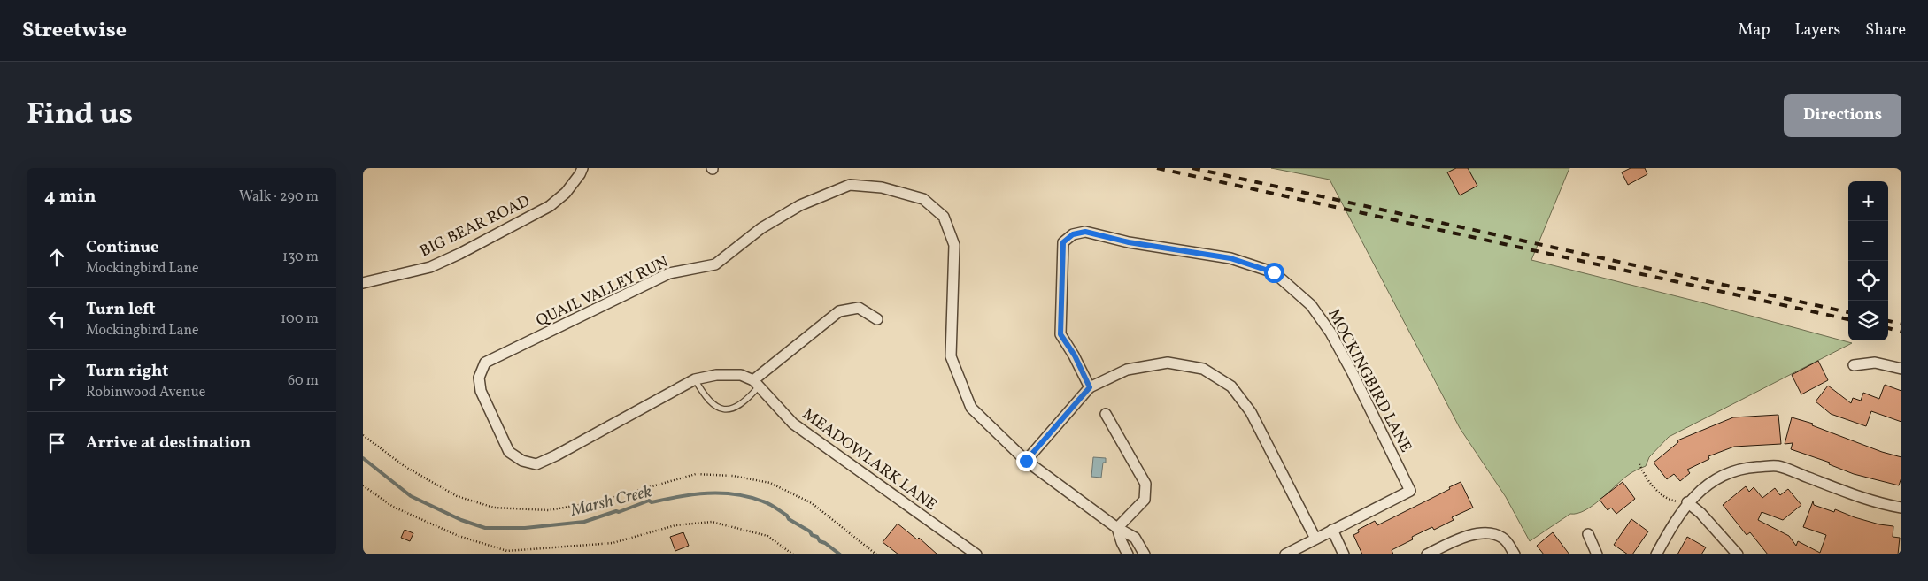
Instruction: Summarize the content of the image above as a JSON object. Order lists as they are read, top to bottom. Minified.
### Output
{"streets":{"street":["BIG BEAR ROAD","QUAIL VALLEY RUN","MOCKINGBIRD LANE","MEADOWLARK LANE"]},"crossings":[["QUAIL VALLEY RUN","MEADOWLARK LANE"]],"water":["Marsh Creek"],"page":{"header":"Streetwise","nav":["Map","Layers","Share"],"title":"Find us","buttons":"Directions","heading":["4 min","Walk · 290 m"],"map_buttons":["+","−"],"list":[["Continue","Mockingbird Lane","130 m"],["Turn left","Mockingbird Lane","100 m"],["Turn right","Robinwood Avenue","60 m"],"Arrive at destination"]}}
